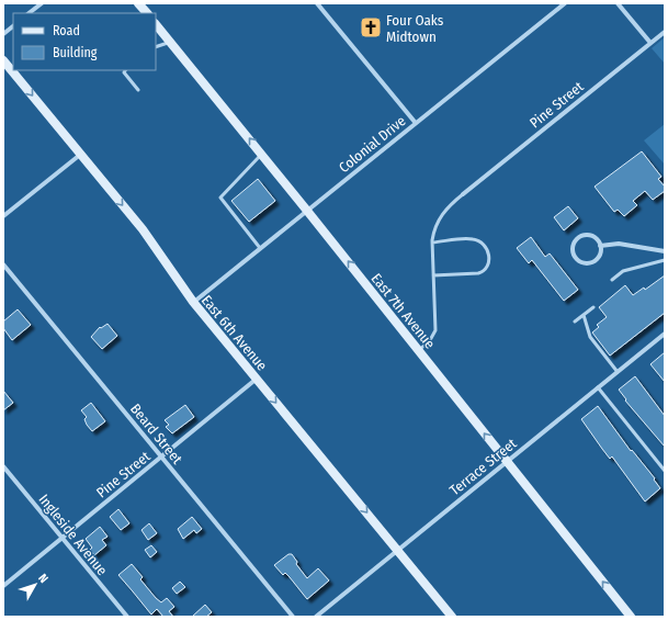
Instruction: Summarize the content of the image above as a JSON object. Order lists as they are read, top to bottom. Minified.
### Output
{"streets":{"street":["Pine Street","Colonial Drive","East 7th Avenue","East 6th Avenue","Beard Street","Terrace Street","Ingleside Avenue"]},"crossings":[["Pine Street","East 6th Avenue"],["Pine Street","Beard Street"],["Pine Street","Ingleside Avenue"],["Colonial Drive","East 7th Avenue"],["Colonial Drive","East 6th Avenue"],["East 7th Avenue","Terrace Street"],["East 6th Avenue","Terrace Street"]],"one_way":["East 7th Avenue","East 6th Avenue"],"places":{"church":["Four Oaks Midtown"]},"legend":["Road","Building"],"north":"top right"}
